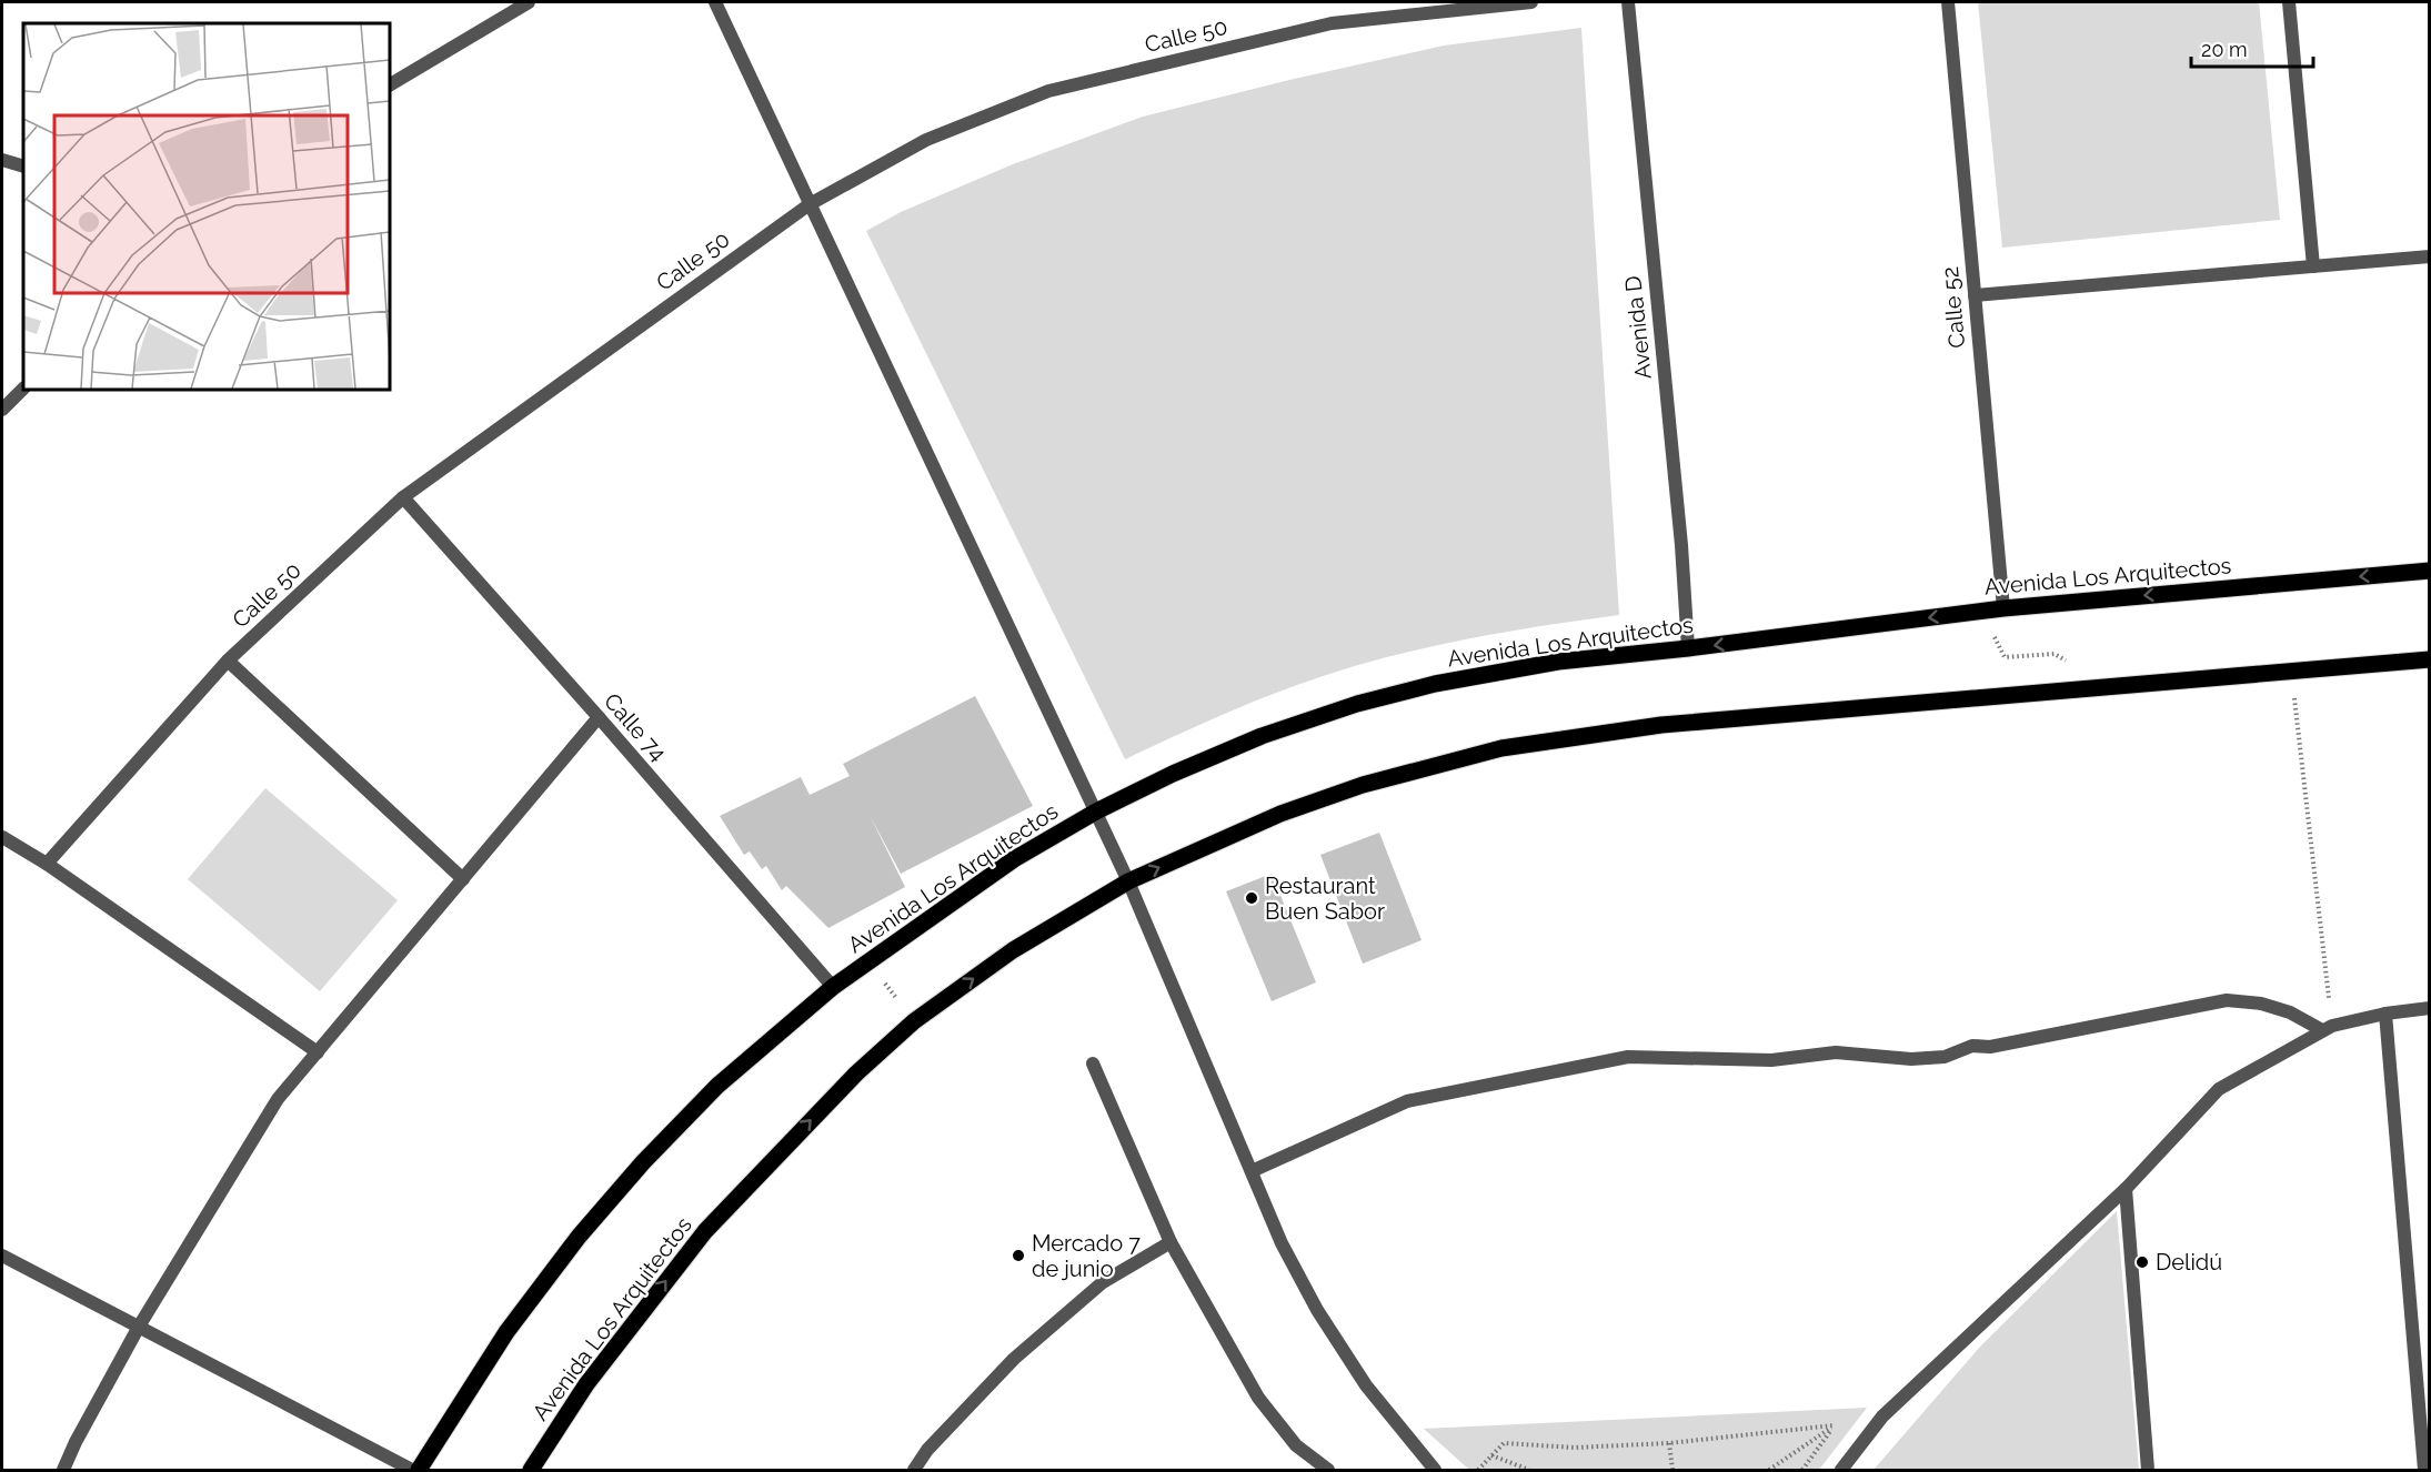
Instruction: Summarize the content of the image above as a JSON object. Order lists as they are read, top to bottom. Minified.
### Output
{"streets":{"main road":["Avenida Los Arquitectos"],"street":["Calle 50","Calle 52","Avenida D","Calle 74"]},"crossings":[["Calle 50","Calle 74"],["Calle 52","Avenida Los Arquitectos"],["Avenida D","Avenida Los Arquitectos"],["Avenida Los Arquitectos","Calle 74"]],"places":["Restaurant Buen Sabor","Mercado 7 de junio","Delidú"],"scale_bar":"20 m"}
